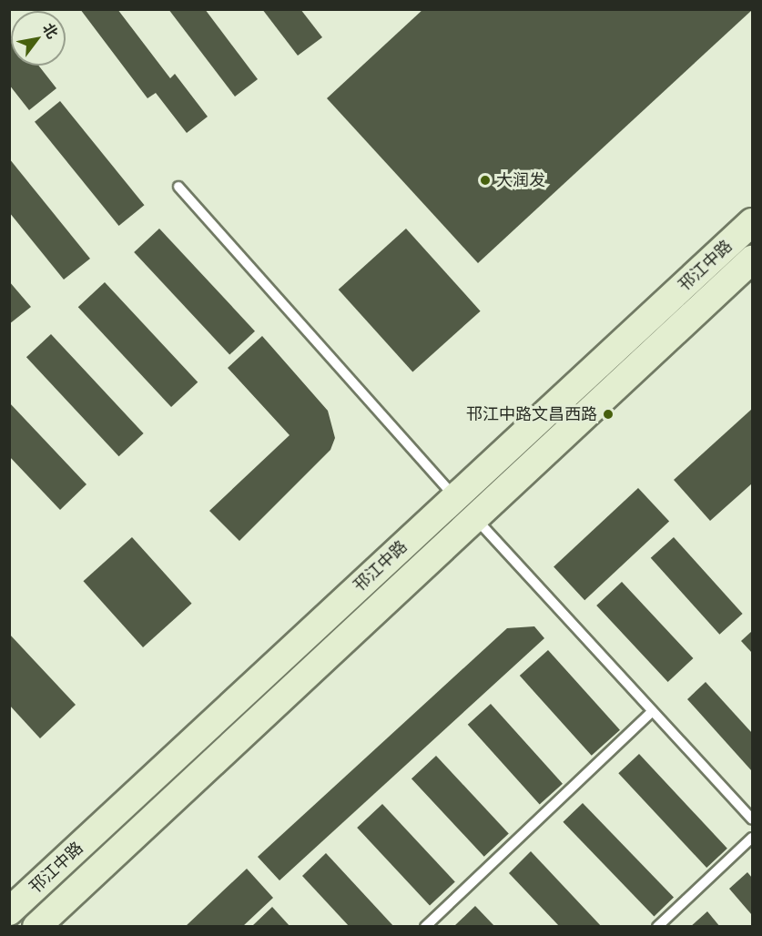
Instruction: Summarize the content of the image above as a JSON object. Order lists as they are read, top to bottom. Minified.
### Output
{"streets":{"main road":["邗江中路"]},"places":["大润发","邗江中路文昌西路"],"north":"top right"}
